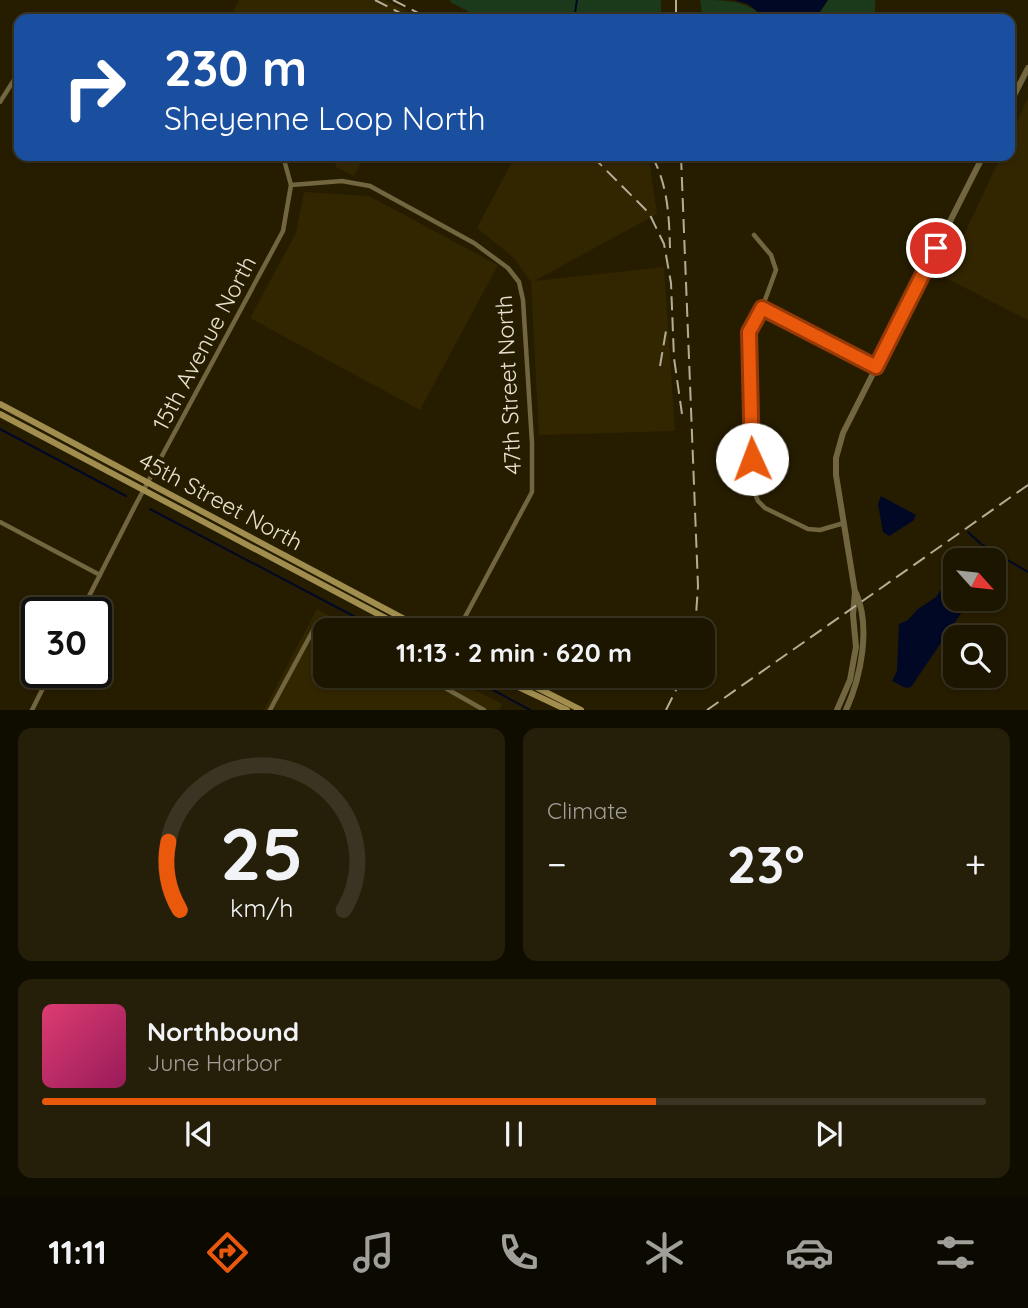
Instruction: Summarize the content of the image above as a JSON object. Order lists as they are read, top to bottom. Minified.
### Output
{"streets":{"main road":["45th Street North"],"street":["15th Avenue North","47th Street North"]},"crossings":[["15th Avenue North","47th Street North"],["15th Avenue North","45th Street North"]],"north":"bottom right","page":{"turn":["230 m","Sheyenne Loop North"],"limit":"30","trip":"11:13 · 2 min · 620 m","tile":"Climate","heat":["−","23°","+"],"song":["Northbound","June Harbor"],"tabs":"11:11","gauge":["25","km/h"]}}
